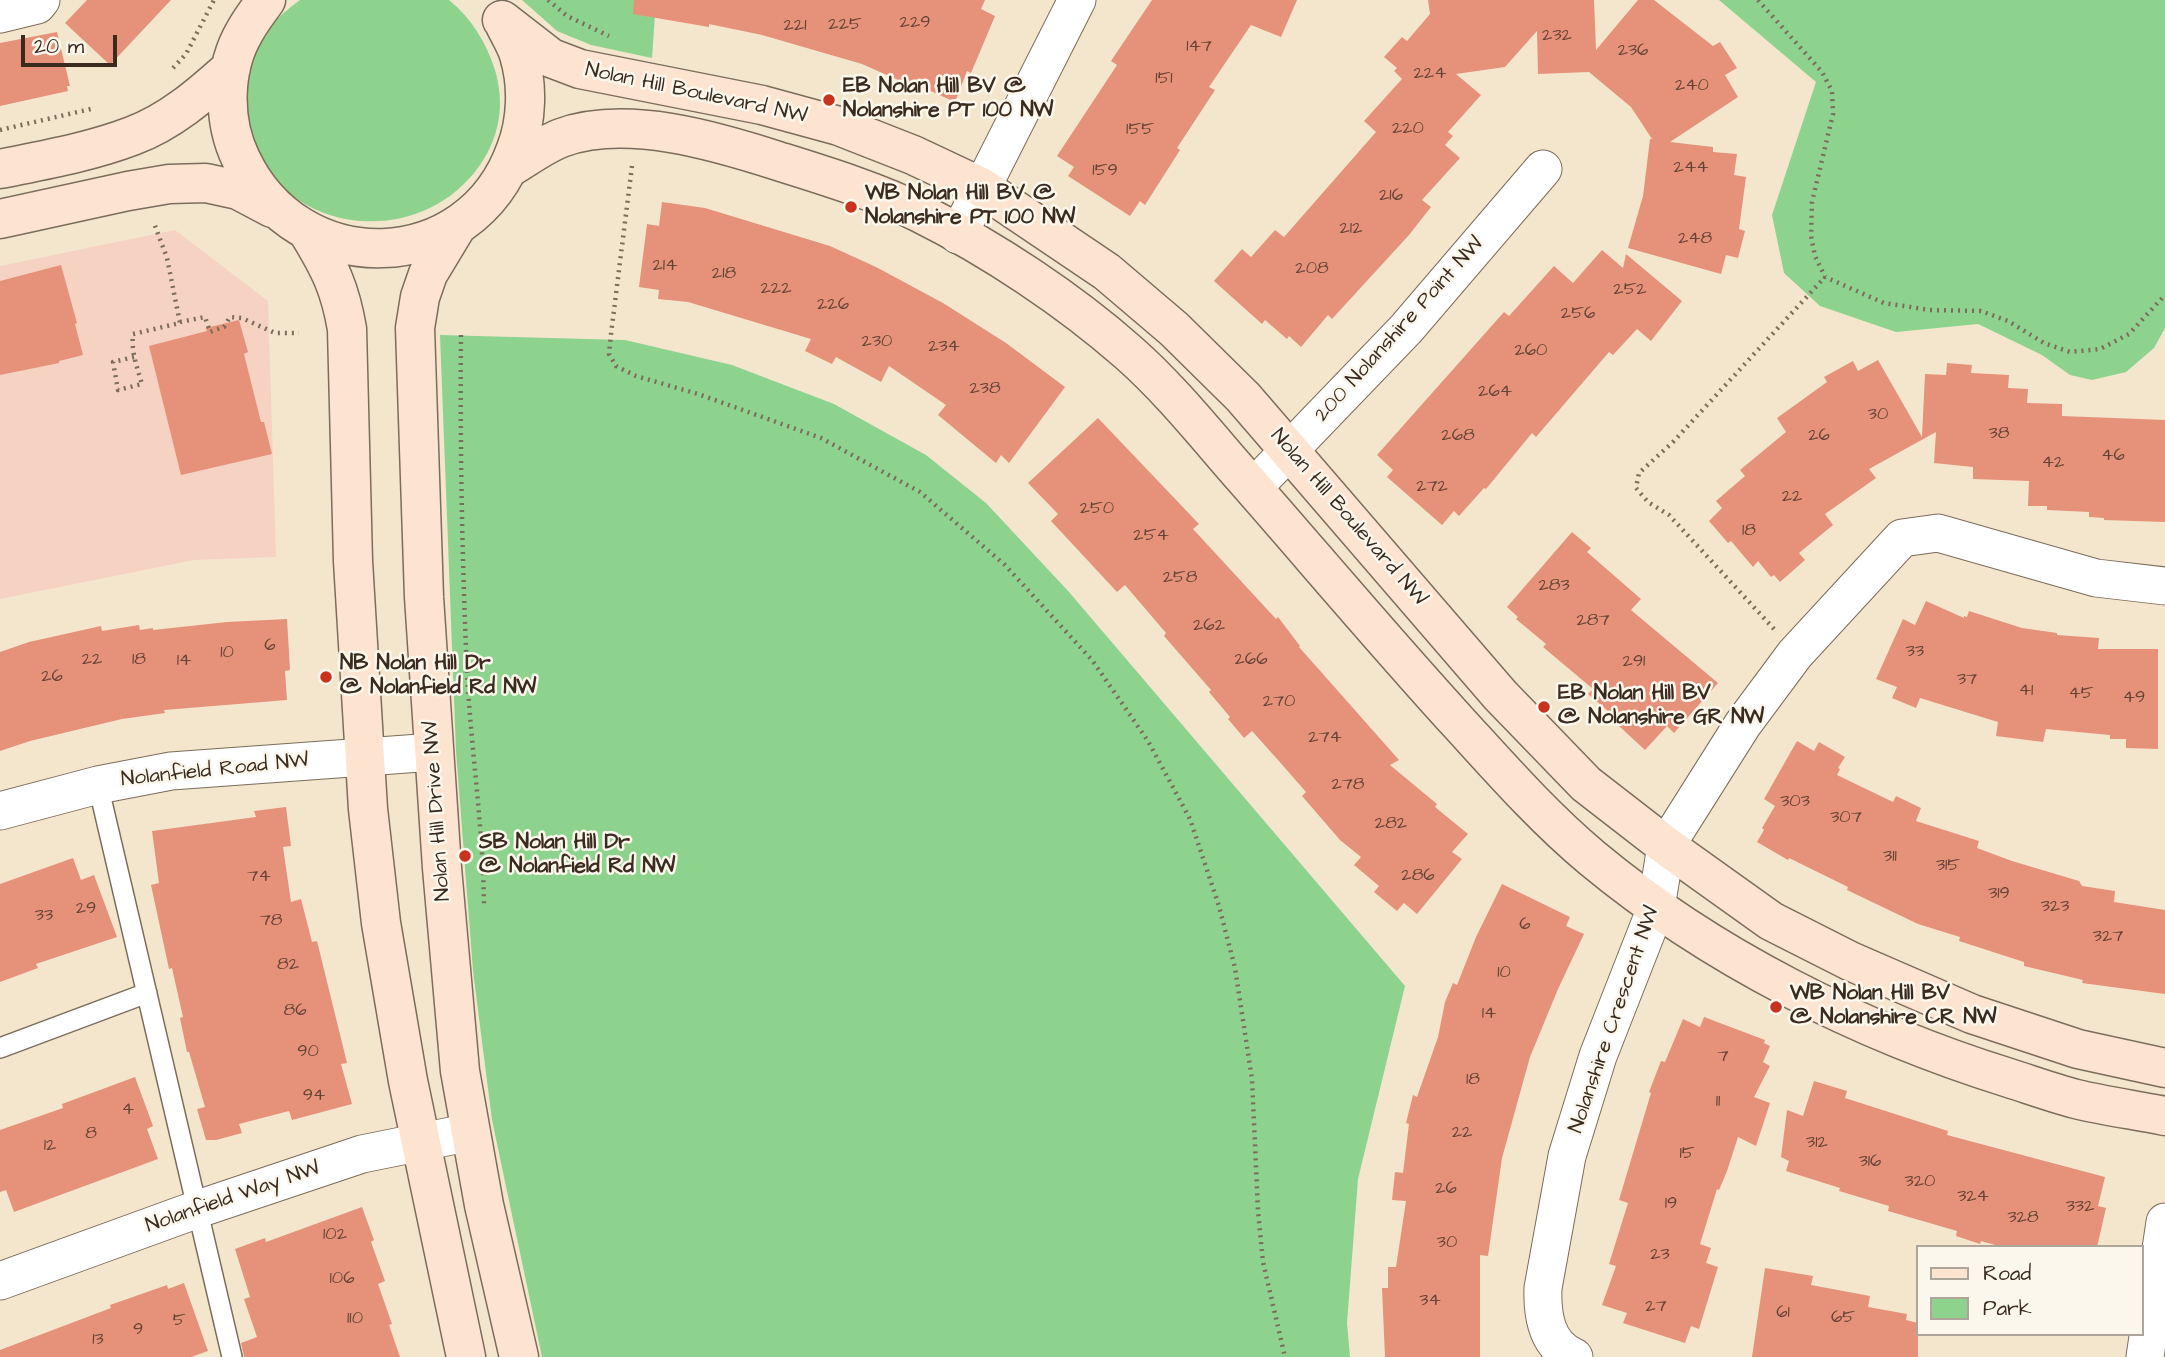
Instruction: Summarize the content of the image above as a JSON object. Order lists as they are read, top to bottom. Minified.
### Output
{"streets":{"street":["Nolan Hill Boulevard NW","200 Nolanshire Point NW","Nolanfield Road NW","Nolan Hill Drive NW","Nolanshire Crescent NW","Nolanfield Way NW"]},"crossings":[["Nolan Hill Boulevard NW","200 Nolanshire Point NW"],["Nolan Hill Boulevard NW","Nolanshire Crescent NW"],["Nolanfield Road NW","Nolan Hill Drive NW"],["Nolan Hill Drive NW","Nolanfield Way NW"]],"places":["EB Nolan Hill BV @ Nolanshire PT 100 NW","WB Nolan Hill BV @ Nolanshire PT 100 NW","NB Nolan Hill Dr @ Nolanfield Rd NW","EB Nolan Hill BV @ Nolanshire GR NW","SB Nolan Hill Dr @ Nolanfield Rd NW","WB Nolan Hill BV @ Nolanshire CR NW"],"house_numbers":["229","225","221","232","147","236","224","151","240","220","155","244","159","216","212","248","214","208","218","222","252","226","256","230","234","260","238","264","30","38","268","26","46","42","272","22","250","18","254","258","283","287","262","6","33","10","22","18","266","14","291","26","37","41","45","49","270","274","278","303","307","282","311","315","286","74","319","323","29","33","78","6","327","82","10","86","14","90","7","18","94","11","4","22","8","312","12","15","316","320","26","324","19","332","328","102","30","23","106","34","27","61","65","110","5","9","13"],"legend":["Road","Park"],"scale_bar":"20 m"}
